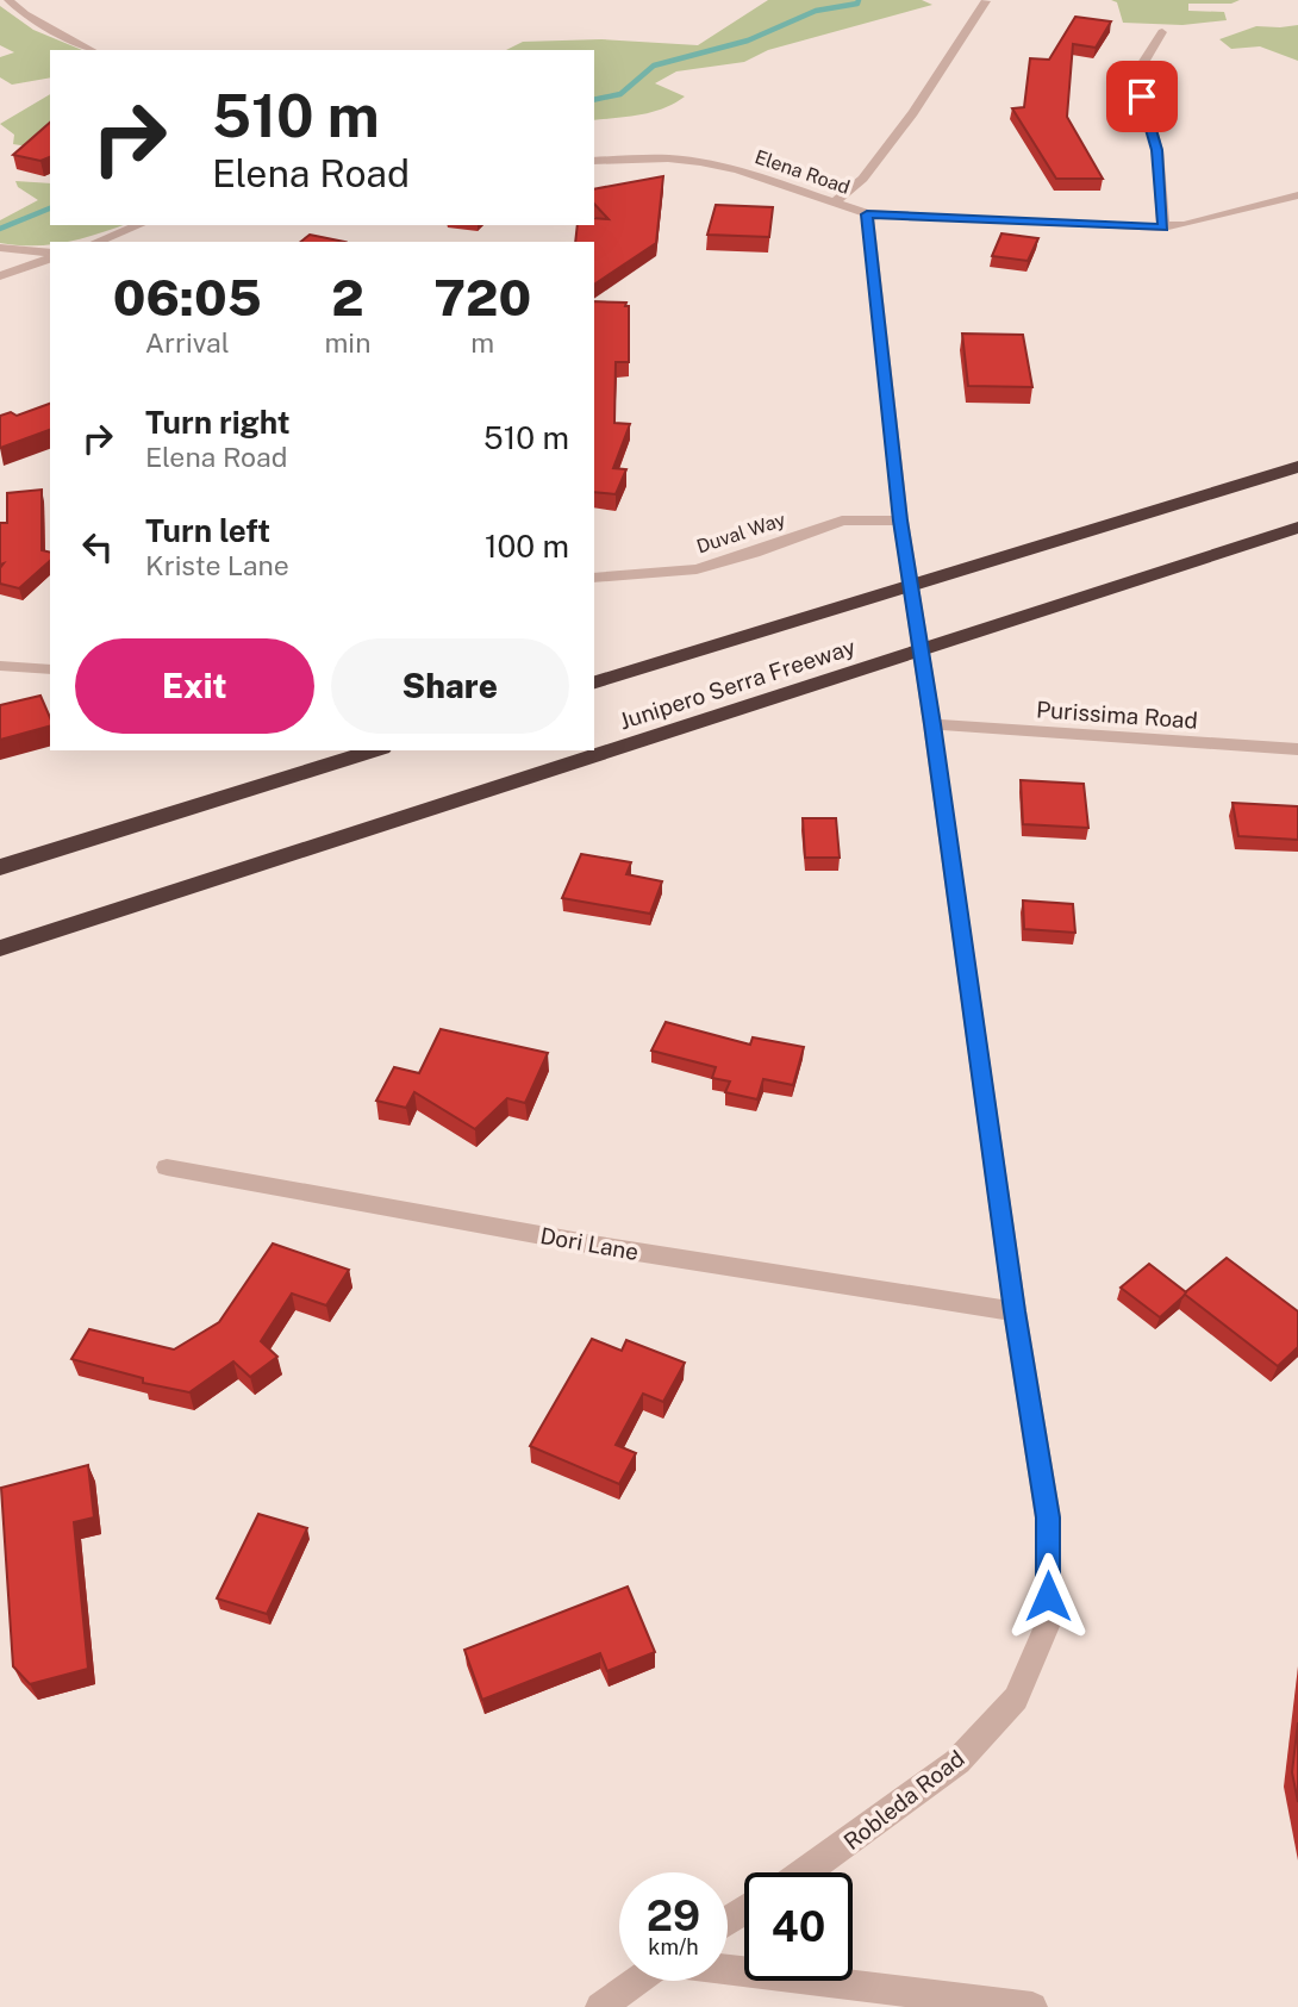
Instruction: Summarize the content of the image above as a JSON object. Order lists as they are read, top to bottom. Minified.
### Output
{"streets":{"highway":["Junipero Serra Freeway"],"street":["Elena Road","Duval Way","Purissima Road","Dori Lane","Robleda Road"]},"crossings":[["Elena Road","Robleda Road"],["Duval Way","Robleda Road"],["Purissima Road","Robleda Road"],["Dori Lane","Robleda Road"]],"page":{"turn":["510 m","Elena Road"],"eta":["06:05","Arrival","2","min","720","m"],"list":[{"name":"Turn right","note":"Elena Road","value":"510 m"},{"name":"Turn left","note":"Kriste Lane","value":"100 m"}],"buttons":["Exit","Share"],"speed":"29 km/h","limit":"40"}}
